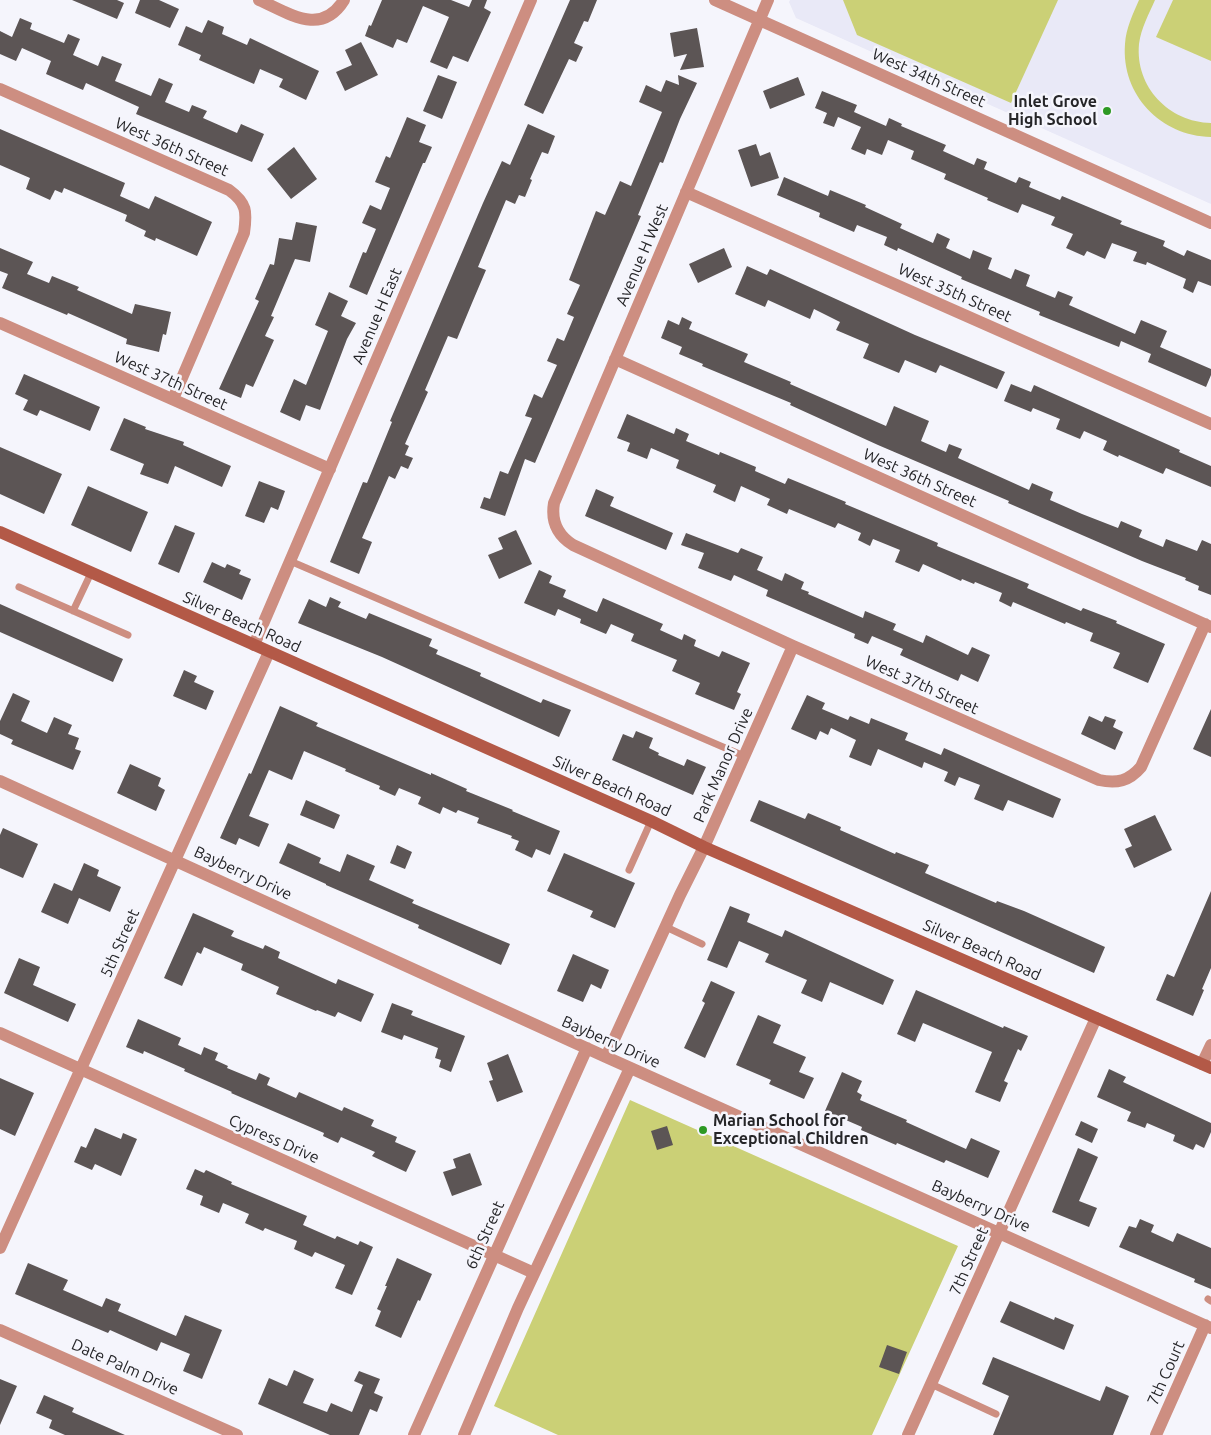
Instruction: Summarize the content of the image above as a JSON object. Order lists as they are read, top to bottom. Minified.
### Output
{"streets":{"street":["West 34th Street","West 36th Street","Avenue H West","West 35th Street","Avenue H East","West 37th Street","Silver Beach Road","Park Manor Drive","Bayberry Drive","5th Street","Cypress Drive","6th Street","7th Street","Date Palm Drive","7th Court"]},"crossings":[["West 34th Street","Avenue H West"],["West 36th Street","Avenue H West"],["West 36th Street","West 37th Street"],["Avenue H West","West 35th Street"],["Avenue H West","West 37th Street"],["Avenue H East","West 37th Street"],["Avenue H East","Silver Beach Road"],["West 37th Street","Park Manor Drive"],["Silver Beach Road","Park Manor Drive"],["Silver Beach Road","5th Street"],["Silver Beach Road","7th Street"],["Bayberry Drive","5th Street"],["Bayberry Drive","6th Street"],["Bayberry Drive","7th Street"],["Bayberry Drive","7th Court"],["5th Street","Cypress Drive"],["Cypress Drive","6th Street"]],"places":["Inlet Grove High School","Marian School for Exceptional Children"]}
